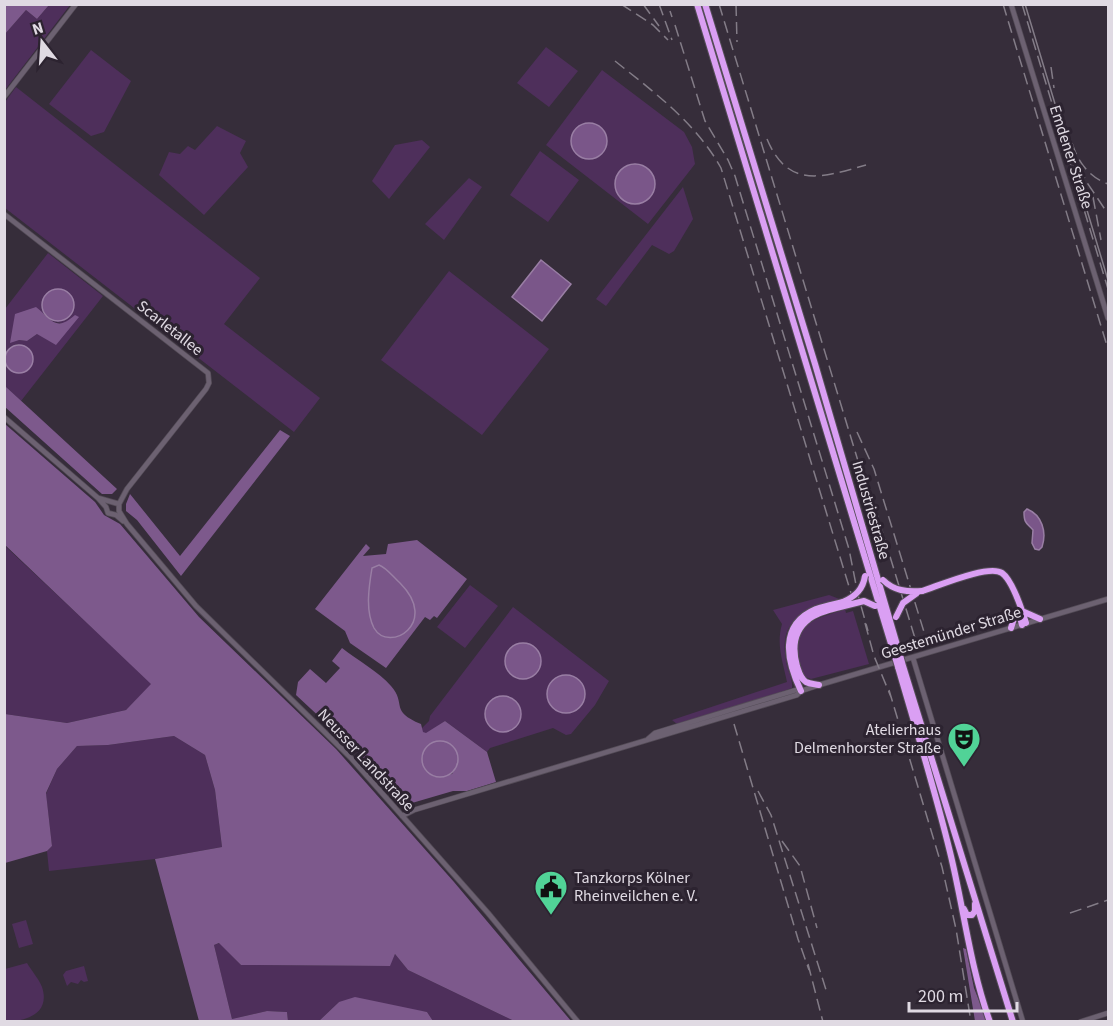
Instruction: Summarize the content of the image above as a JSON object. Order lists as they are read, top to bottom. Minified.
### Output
{"streets":{"highway":["Industriestraße"],"street":["Emdener Straße","Scarletallee","Geestemünder Straße","Neusser Landstraße"]},"crossings":[["Scarletallee","Neusser Landstraße"],["Geestemünder Straße","Neusser Landstraße"]],"places":{"theatre":["Atelierhaus Delmenhorster Straße"],"public building":["Tanzkorps Kölner Rheinveilchen e. V."]},"scale_bar":"200 m","north":"top"}
